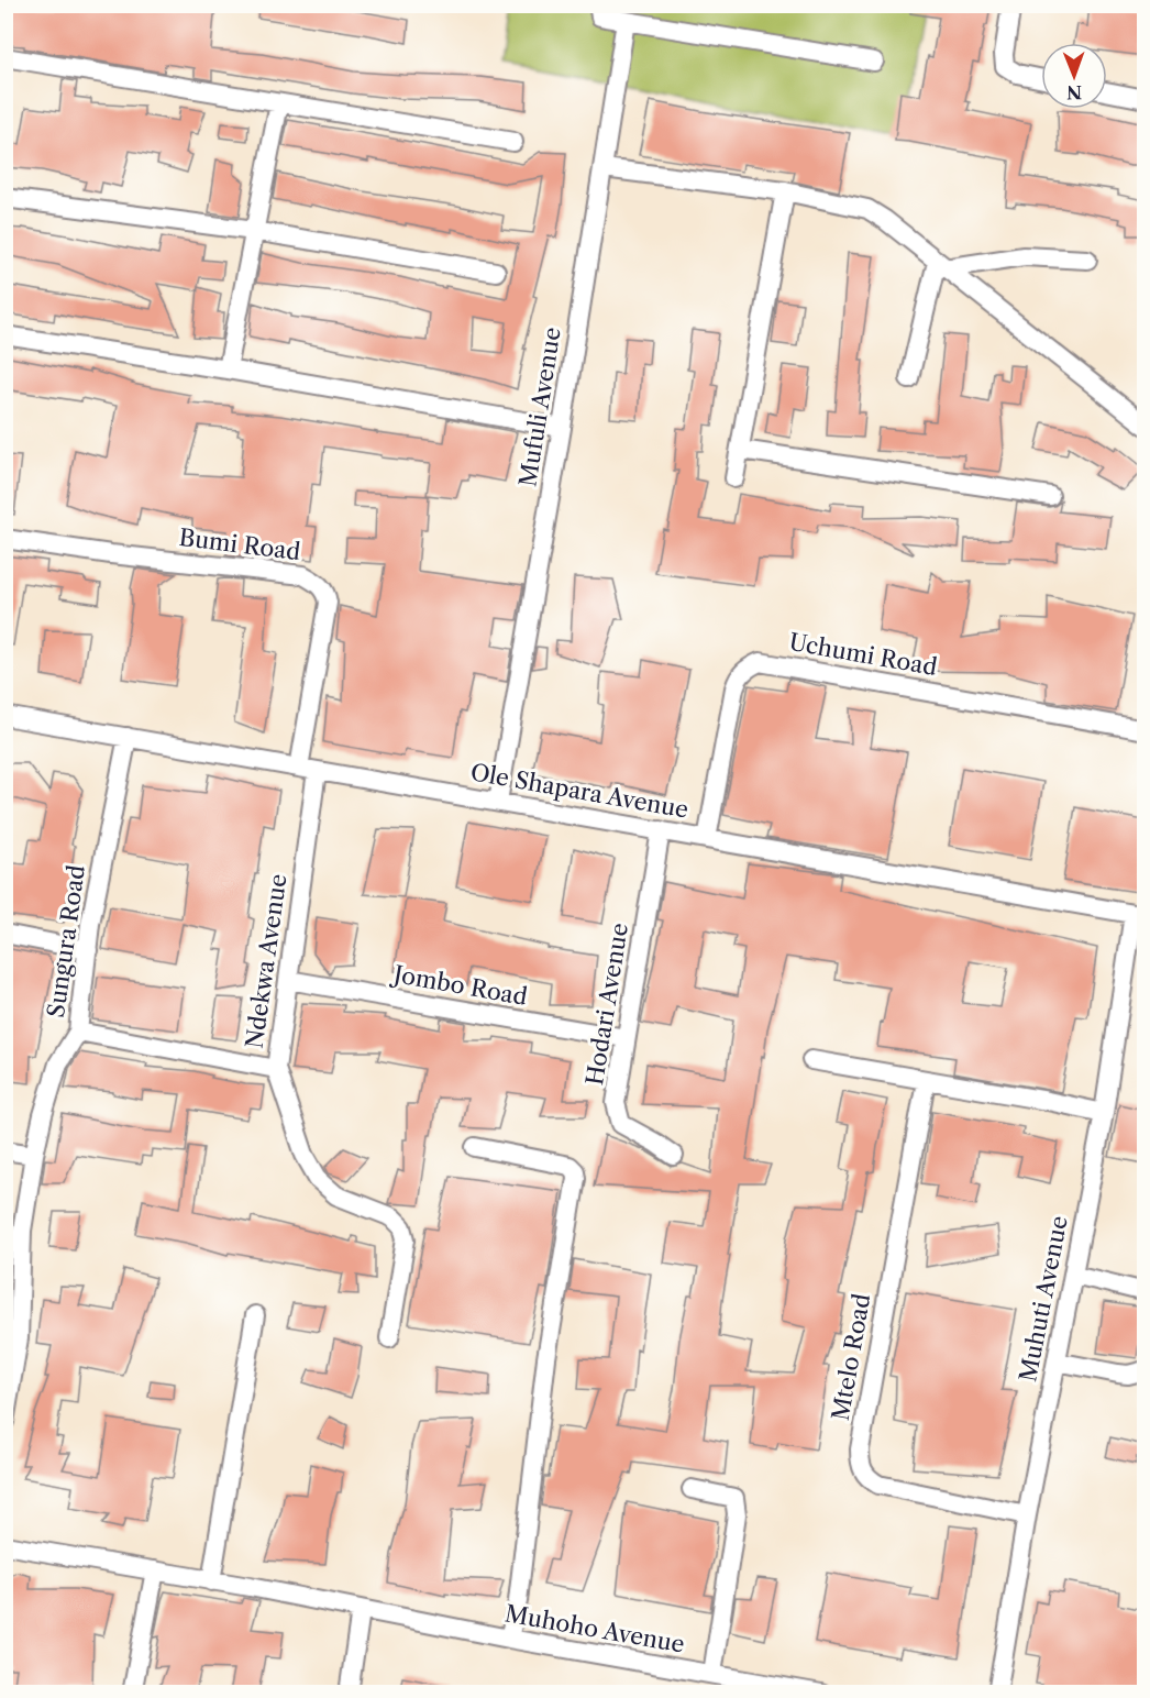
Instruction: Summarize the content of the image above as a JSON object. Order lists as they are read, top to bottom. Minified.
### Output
{"streets":{"street":["Mufuli Avenue","Bumi Road","Uchumi Road","Ole Shapara Avenue","Sungura Road","Ndekwa Avenue","Jombo Road","Hodari Avenue","Muhuti Avenue","Mtelo Road","Muhoho Avenue"]},"crossings":[["Mufuli Avenue","Ole Shapara Avenue"],["Bumi Road","Ole Shapara Avenue"],["Bumi Road","Ndekwa Avenue"],["Uchumi Road","Ole Shapara Avenue"],["Ole Shapara Avenue","Sungura Road"],["Ole Shapara Avenue","Ndekwa Avenue"],["Ole Shapara Avenue","Hodari Avenue"],["Ole Shapara Avenue","Muhuti Avenue"],["Ndekwa Avenue","Jombo Road"],["Jombo Road","Hodari Avenue"],["Muhuti Avenue","Mtelo Road"]],"north":"bottom"}
